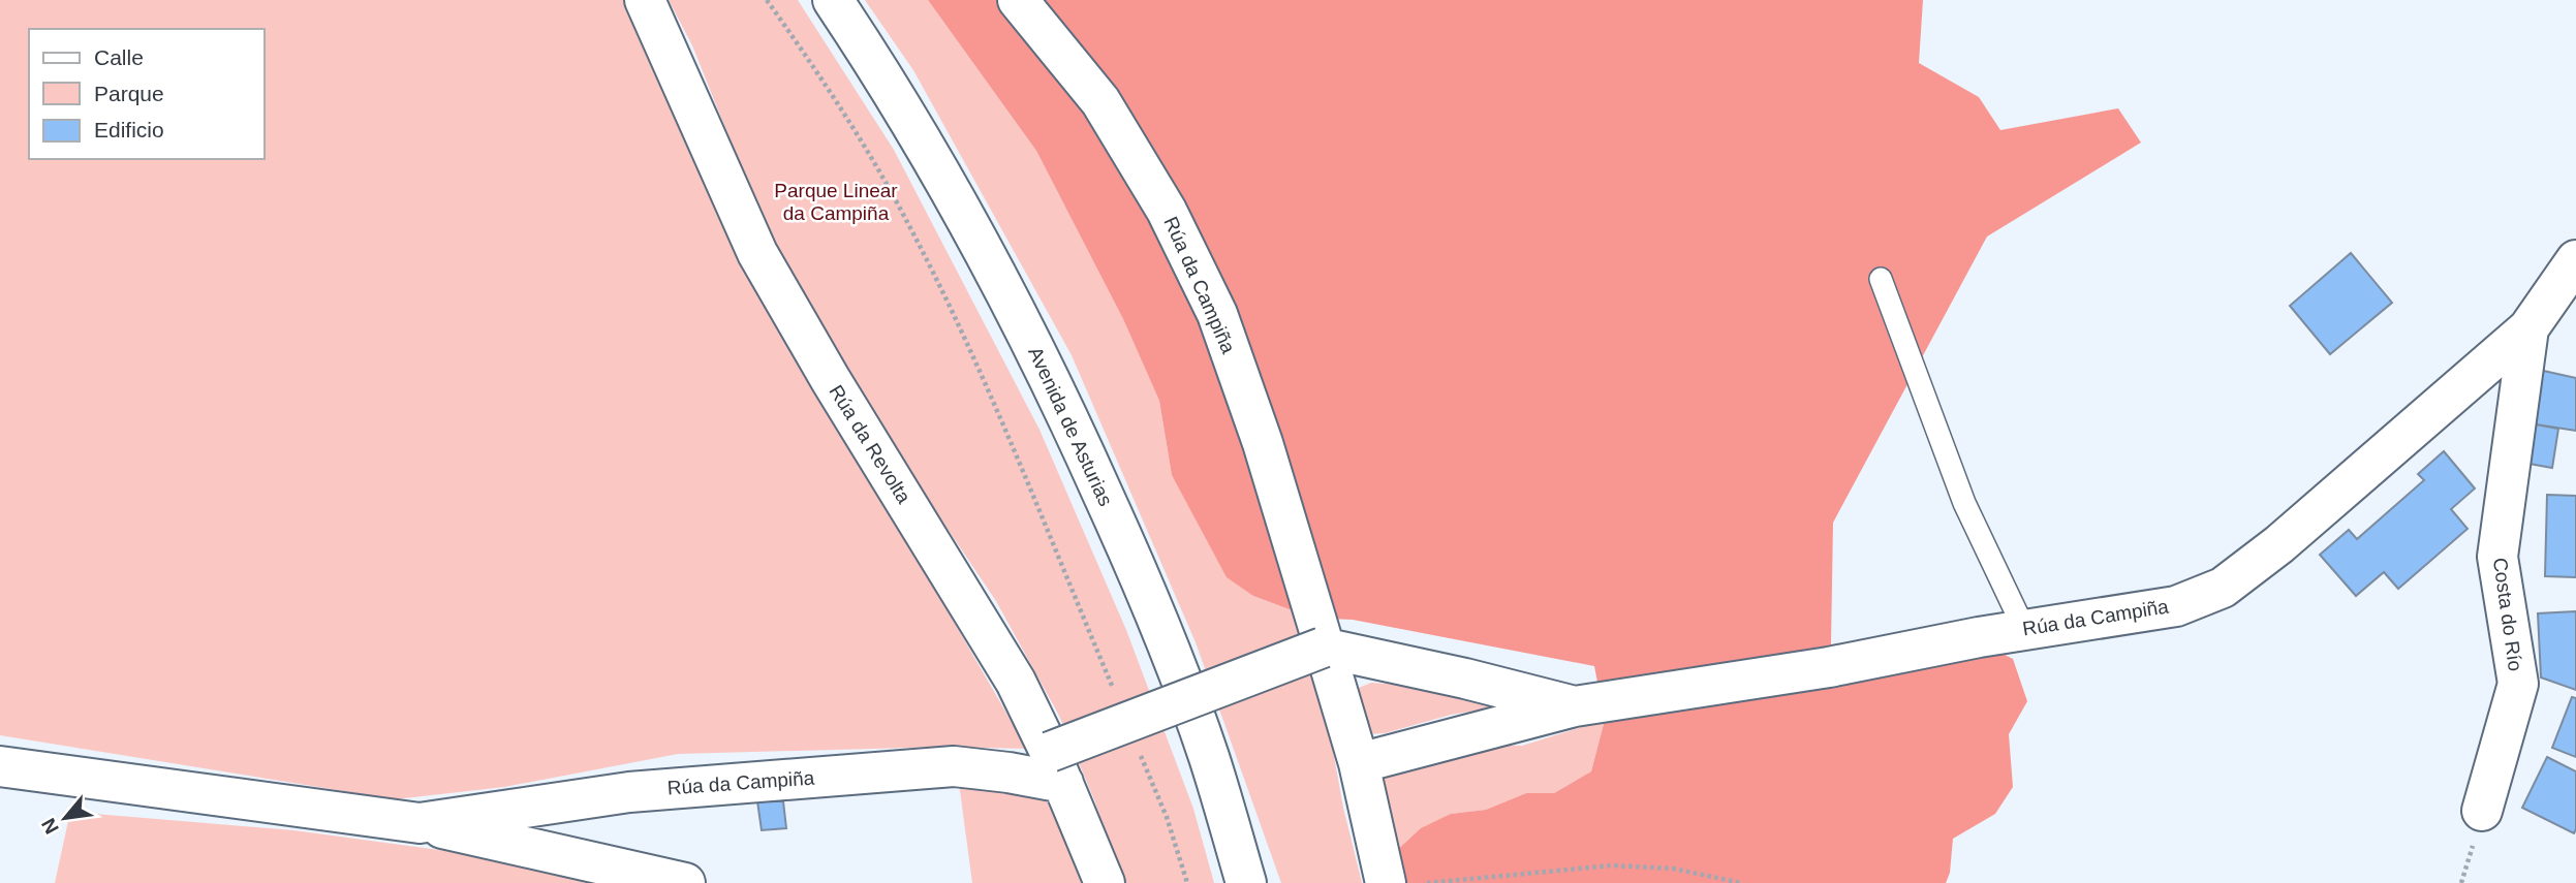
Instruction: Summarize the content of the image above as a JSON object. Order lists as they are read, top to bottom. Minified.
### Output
{"streets":{"street":["Rúa da Campiña","Avenida de Asturias","Rúa da Revolta","Costa do Río"]},"crossings":[["Rúa da Campiña","Rúa da Revolta"],["Rúa da Campiña","Costa do Río"]],"parks":["Parque Linear da Campiña"],"legend":["Calle","Parque","Edificio"],"north":"bottom left"}
